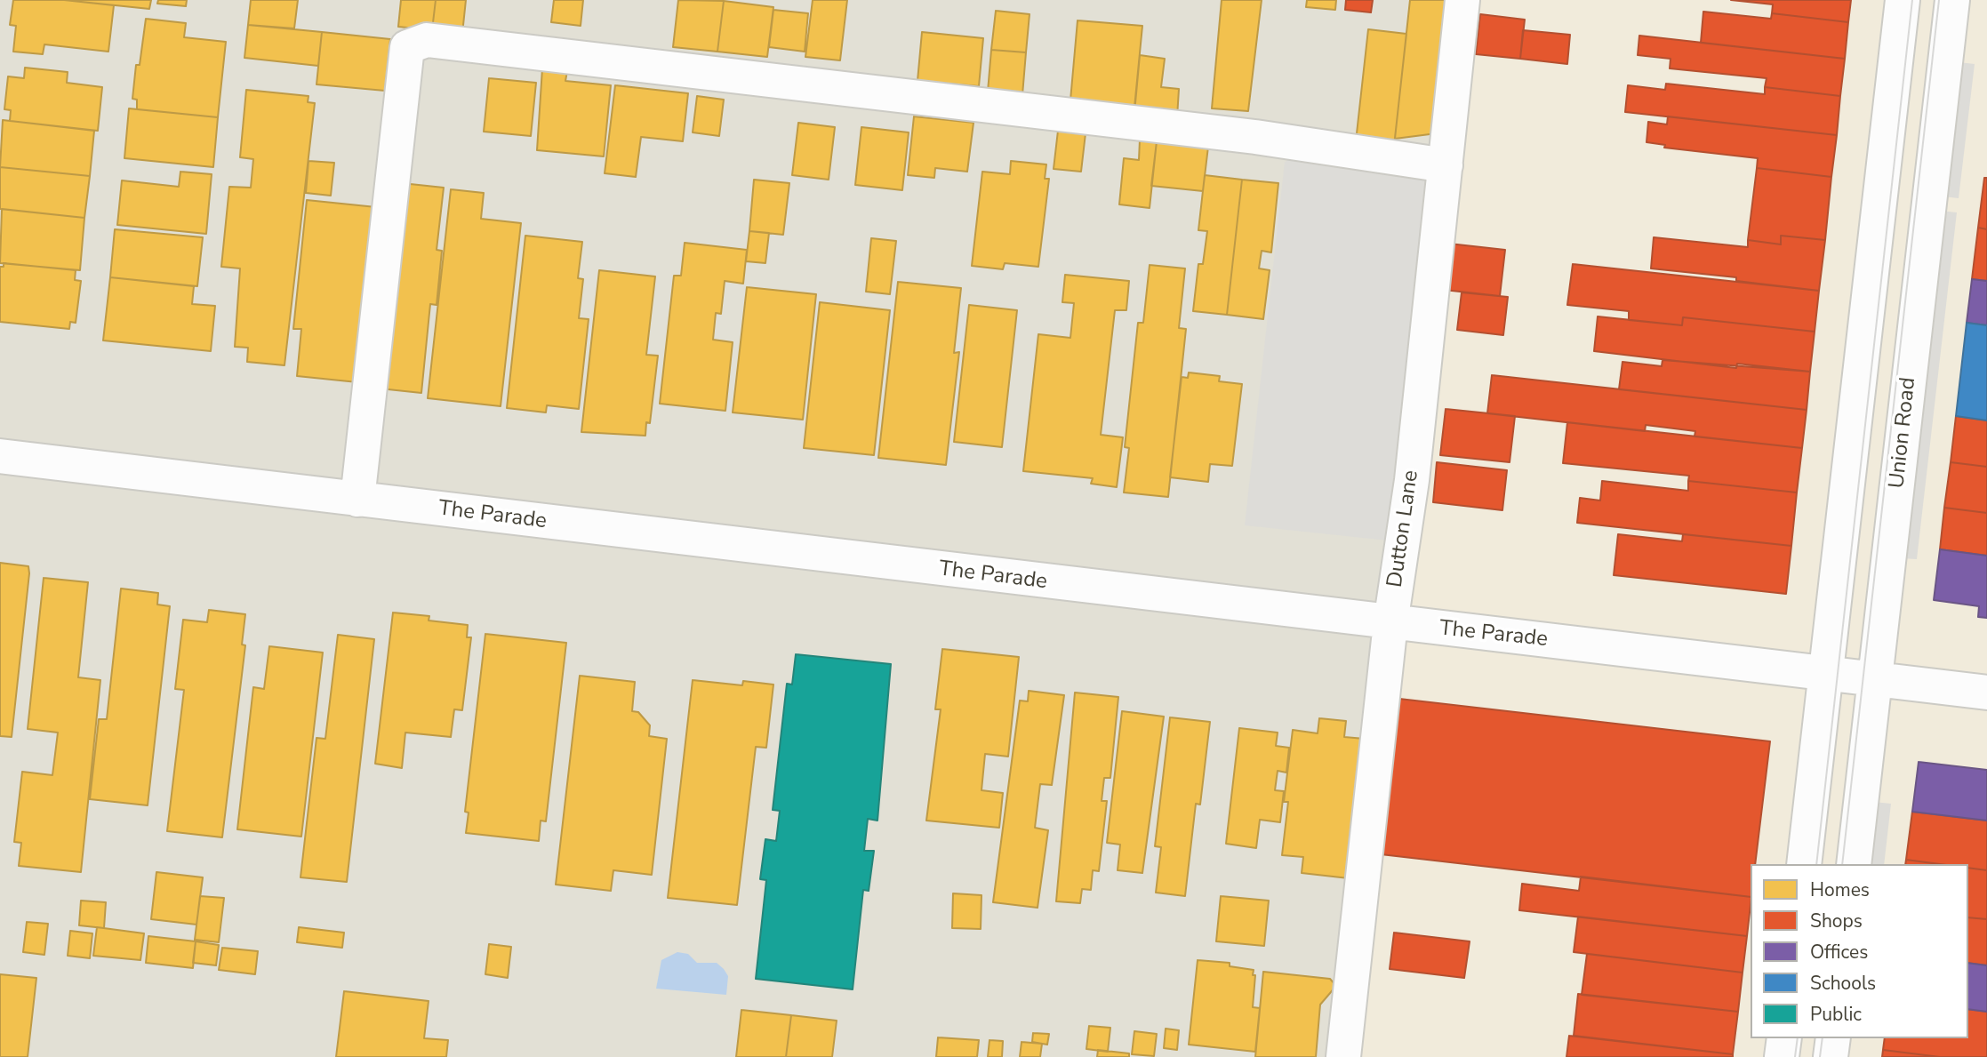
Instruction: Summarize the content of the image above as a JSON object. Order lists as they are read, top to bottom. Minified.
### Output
{"streets":{"street":["Union Road","The Parade","Dutton Lane"]},"crossings":[["Union Road","The Parade"],["The Parade","Dutton Lane"]],"legend":["Homes","Shops","Offices","Schools","Public"]}
